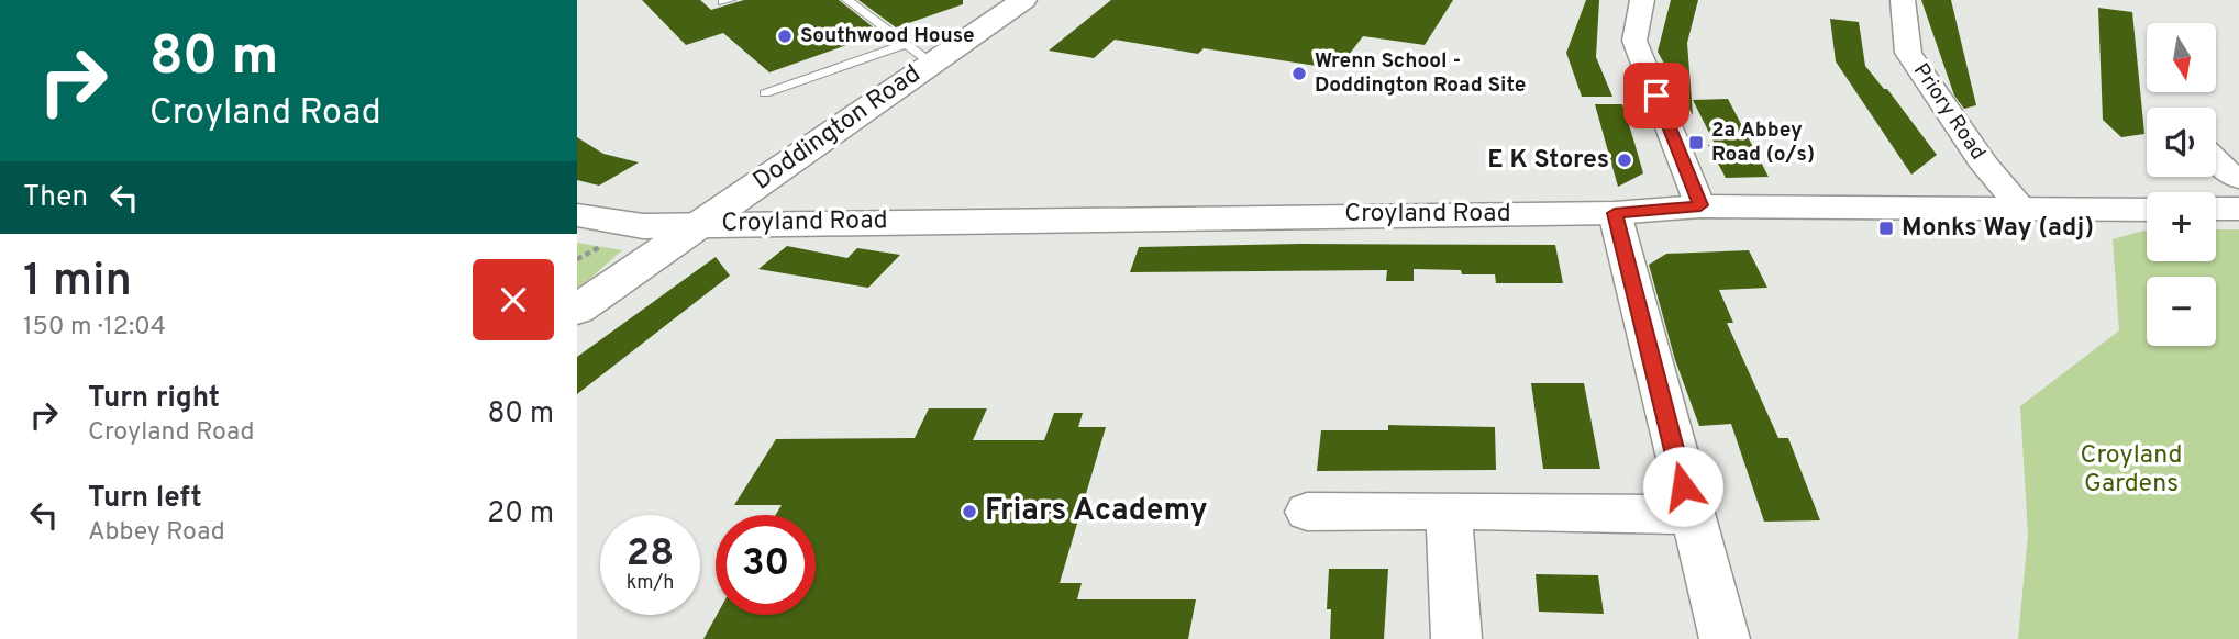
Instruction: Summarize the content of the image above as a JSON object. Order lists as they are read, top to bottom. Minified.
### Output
{"streets":{"main road":["Doddington Road","Croyland Road"],"street":["Priory Road"]},"crossings":[["Priory Road","Croyland Road"],["Doddington Road","Croyland Road"]],"parks":["Croyland Gardens"],"places":{"other":["Southwood House","Wrenn School - Doddington Road Site","E K Stores","Friars Academy"],"transit":["2a Abbey Road (o/s)","Monks Way (adj)"]},"north":"bottom","page":{"turn":["80 m","Croyland Road"],"map_buttons":["+","−"],"then":"Then","heading":["1 min","150 m · 12:04"],"list":[{"name":"Turn right","note":"Croyland Road","value":"80 m"},{"name":"Turn left","note":"Abbey Road","value":"20 m"}],"speed":"28 km/h","limit":"30"}}
